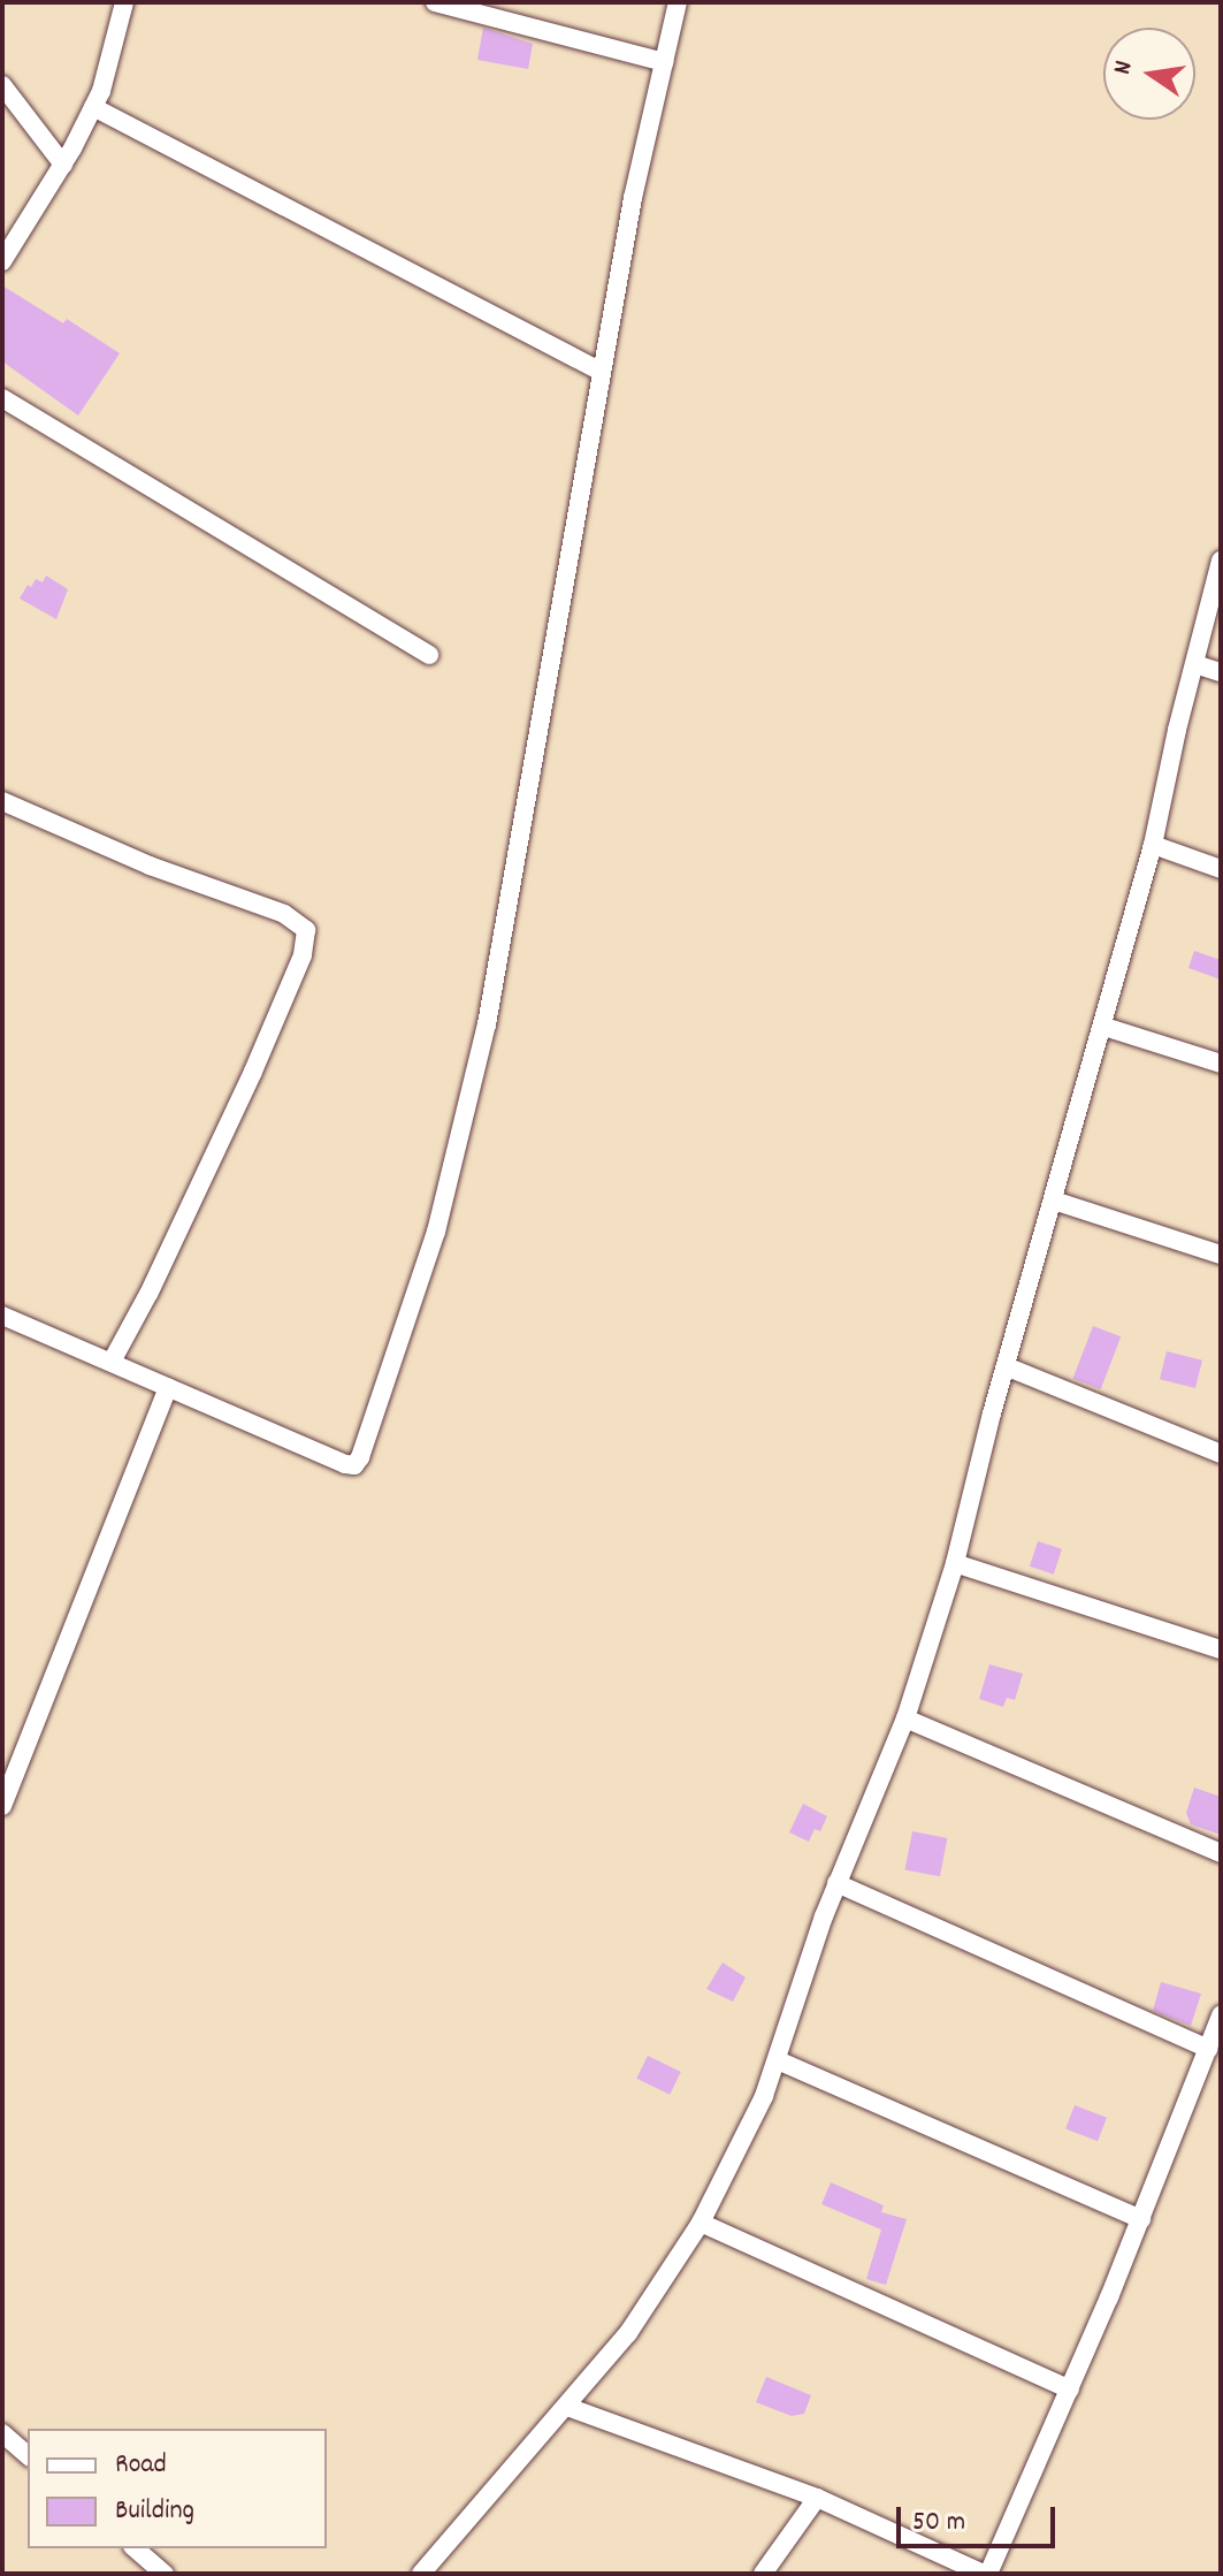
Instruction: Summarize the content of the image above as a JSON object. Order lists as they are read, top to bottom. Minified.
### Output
{"legend":["Road","Building"],"scale_bar":"50 m","north":"left"}
